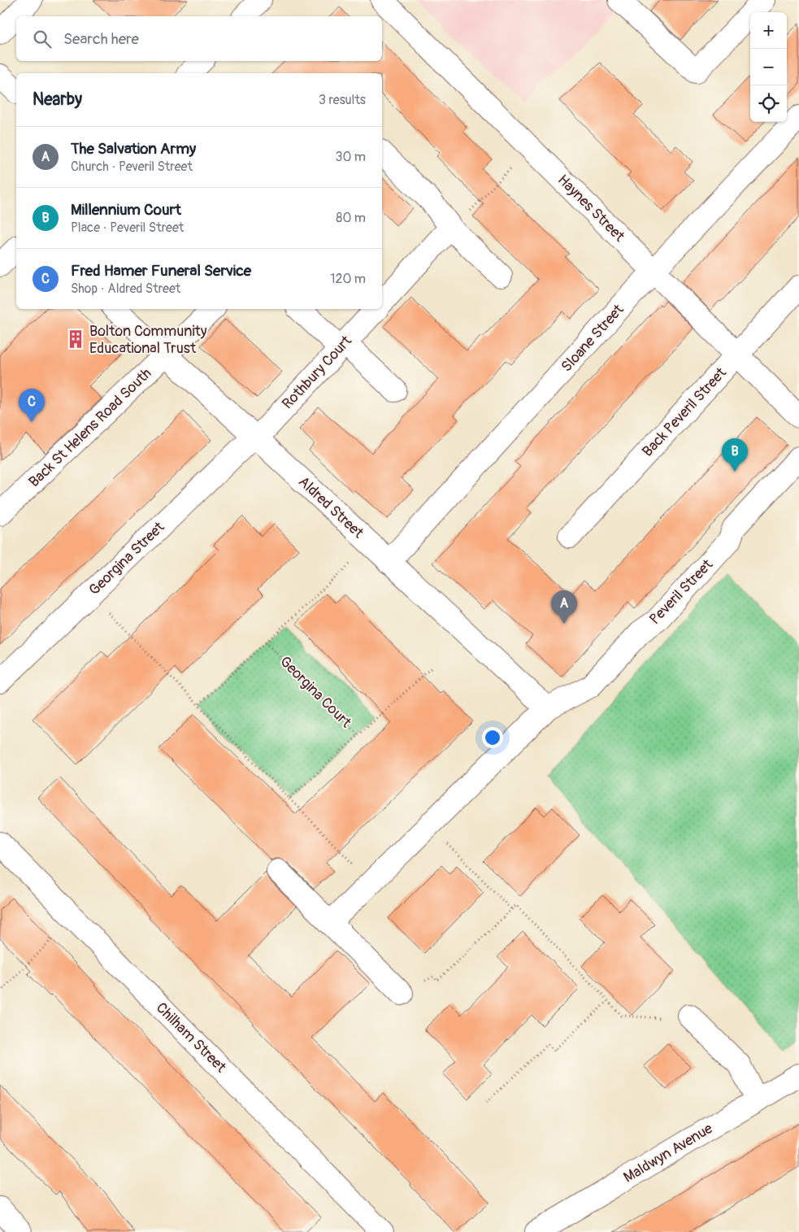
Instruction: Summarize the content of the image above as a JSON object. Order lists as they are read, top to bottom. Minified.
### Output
{"streets":{"street":["Haynes Street","Sloane Street","Rothbury Court","Back Peveril Street","Back St Helens Road South","Aldred Street","Georgina Street","Peveril Street","Chilham Street","Maldwyn Avenue"],"path":["Georgina Court"]},"crossings":[["Haynes Street","Sloane Street"],["Haynes Street","Back Peveril Street"],["Sloane Street","Aldred Street"],["Rothbury Court","Aldred Street"],["Rothbury Court","Georgina Street"],["Back St Helens Road South","Aldred Street"],["Aldred Street","Georgina Street"],["Aldred Street","Peveril Street"]],"places":{"building":["Bolton Community Educational Trust"]},"page":{"map_buttons":["+","−"],"search":"Search here","heading":["Nearby","3 results"],"list":[{"mark":"A","name":"The Salvation Army","note":"Church · Peveril Street","value":"30 m"},{"mark":"B","name":"Millennium Court","note":"Place · Peveril Street","value":"80 m"},{"mark":"C","name":"Fred Hamer Funeral Service","note":"Shop · Aldred Street","value":"120 m"}],"pins":["C","B","A"]}}
